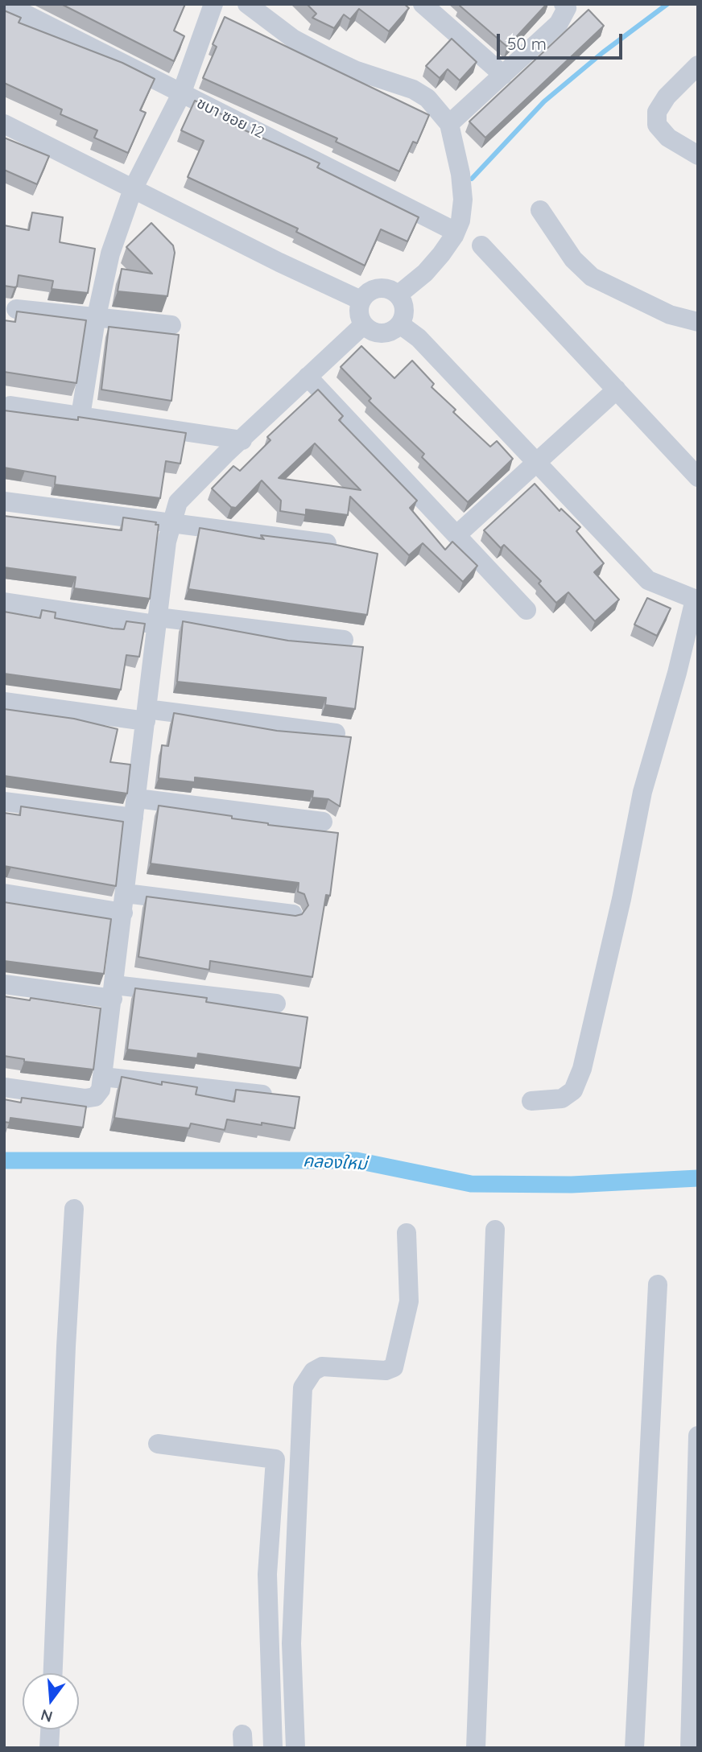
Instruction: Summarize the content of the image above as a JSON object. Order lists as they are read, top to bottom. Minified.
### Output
{"streets":{"street":["ชบา ซอย 12"]},"water":["คลองใหม่"],"scale_bar":"50 m","north":"bottom"}
